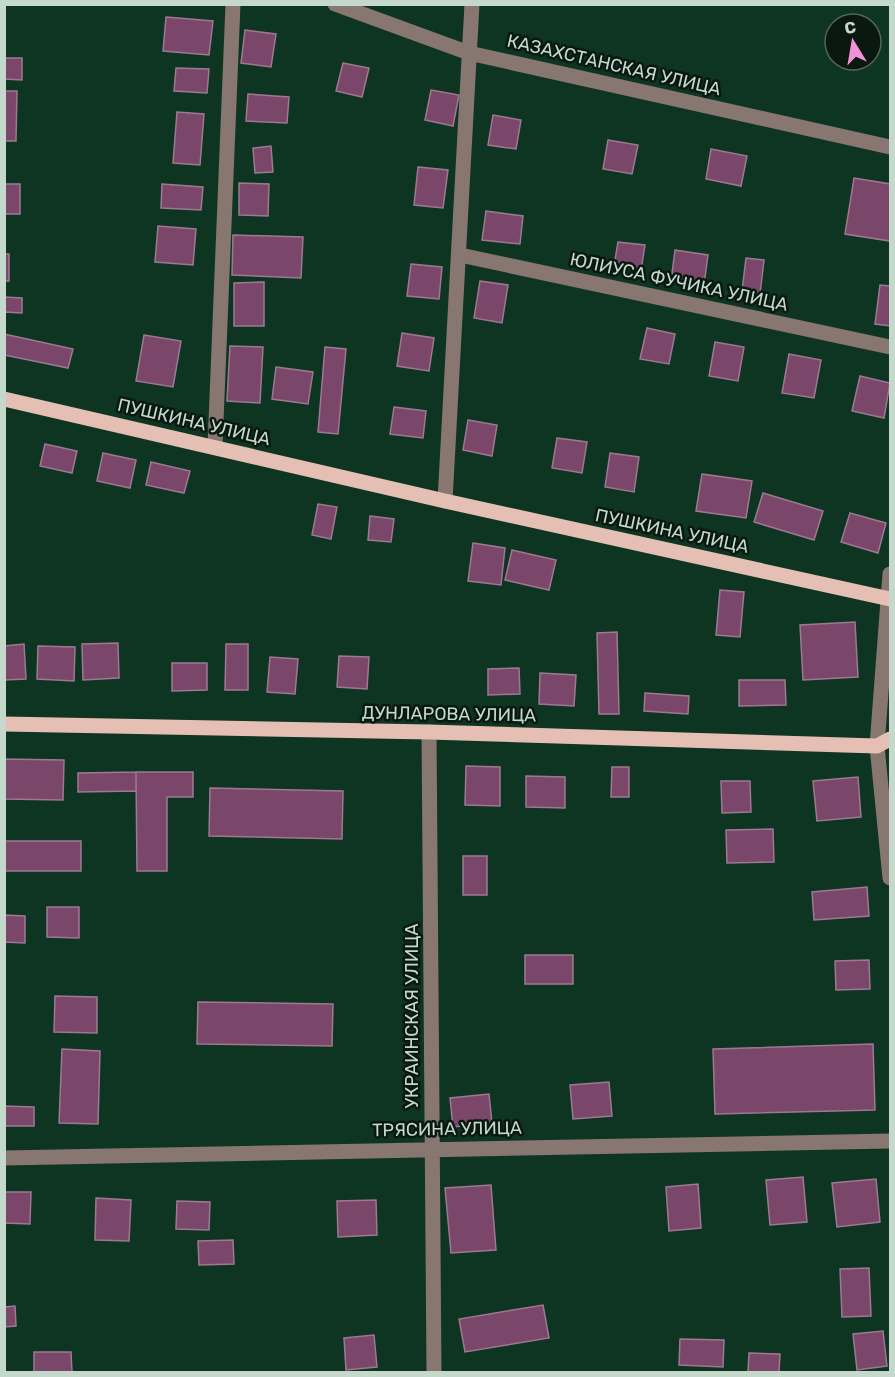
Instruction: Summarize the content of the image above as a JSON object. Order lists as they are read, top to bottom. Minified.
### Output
{"streets":{"main road":["ПУШКИНА УЛИЦА","ДУНЛАРОВА УЛИЦА"],"street":["КАЗАХСТАНСКАЯ УЛИЦА","ЮЛИУСА ФУЧИКА УЛИЦА","УКРАИНСКАЯ УЛИЦА","ТРЯСИНА УЛИЦА"]},"crossings":[["ДУНЛАРОВА УЛИЦА","УКРАИНСКАЯ УЛИЦА"],["УКРАИНСКАЯ УЛИЦА","ТРЯСИНА УЛИЦА"]],"north":"top"}
